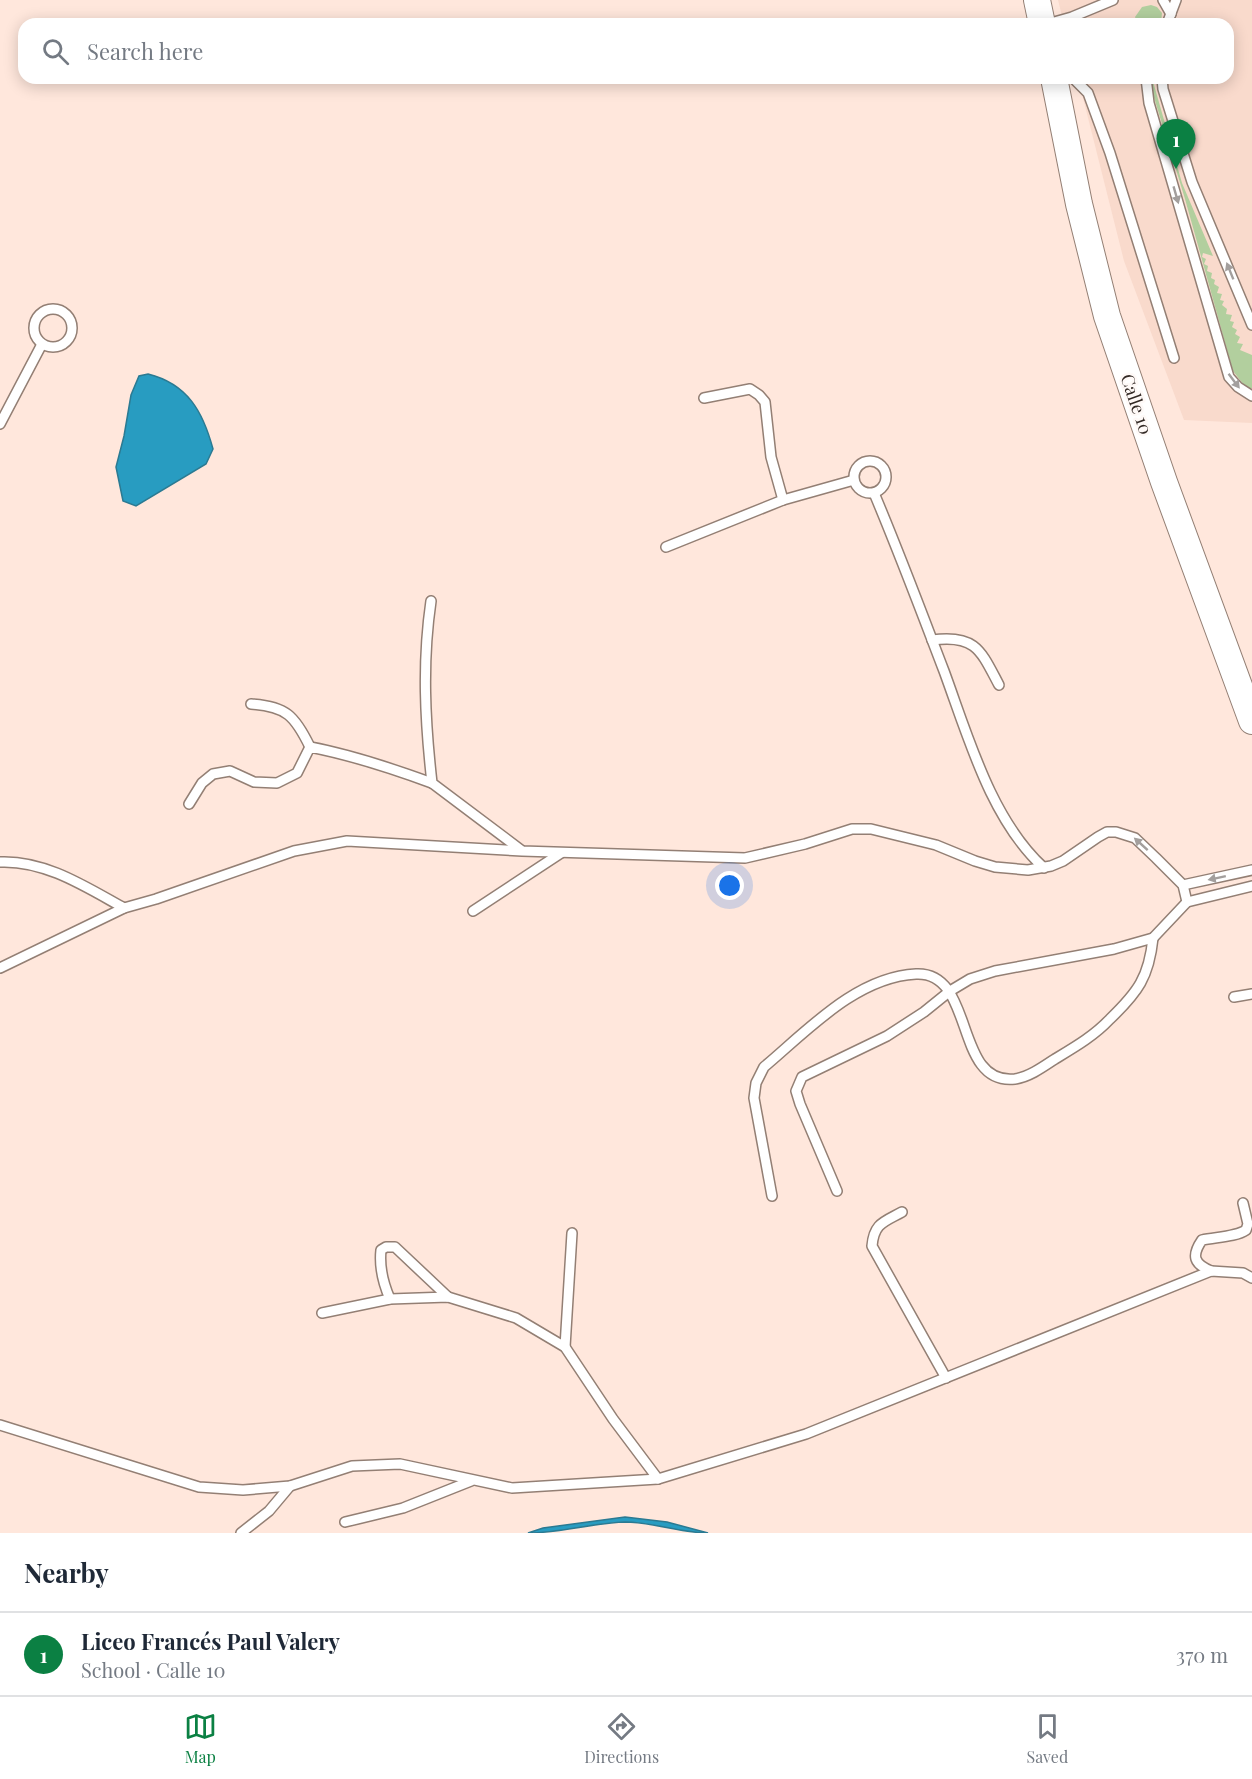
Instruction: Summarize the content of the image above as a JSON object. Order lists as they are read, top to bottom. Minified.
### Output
{"streets":{"main road":["Calle 10"]},"page":{"search":"Search here","pins":"1","heading":"Nearby","list":[{"mark":"1","name":"Liceo Francés Paul Valery","note":"School · Calle 10","value":"370 m"}],"nav":["Map","Directions","Saved"]}}
